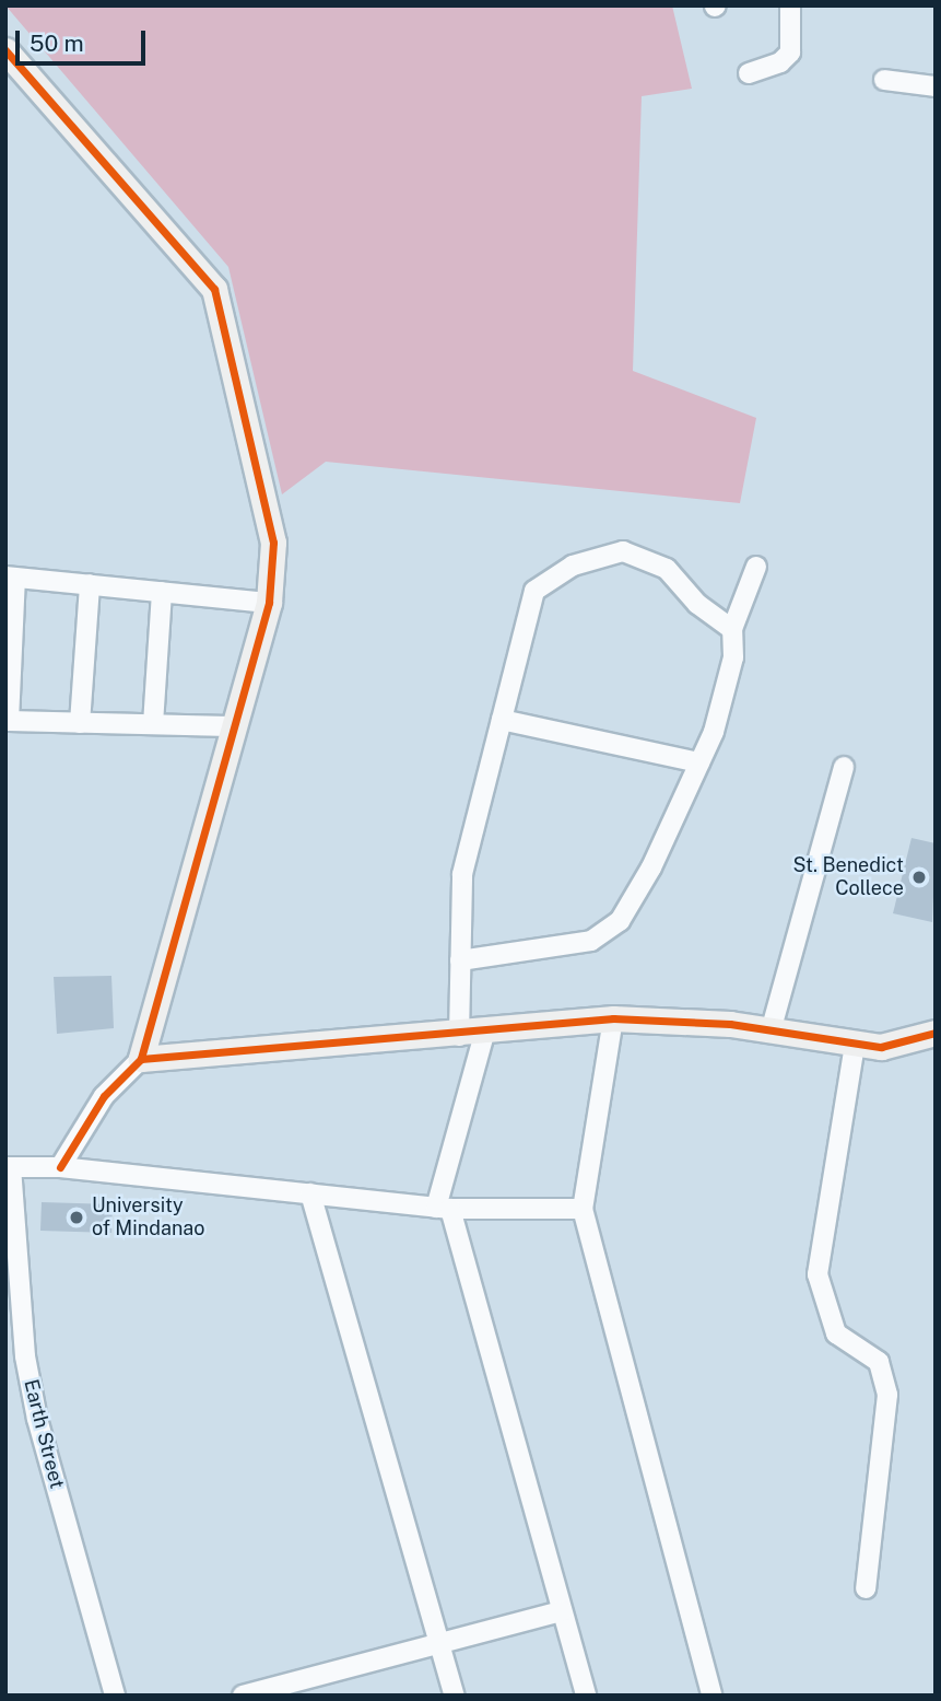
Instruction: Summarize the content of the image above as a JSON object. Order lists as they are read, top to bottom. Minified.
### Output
{"streets":{"street":["Earth Street"]},"places":["St. Benedict Collece","University of Mindanao"],"scale_bar":"50 m"}
